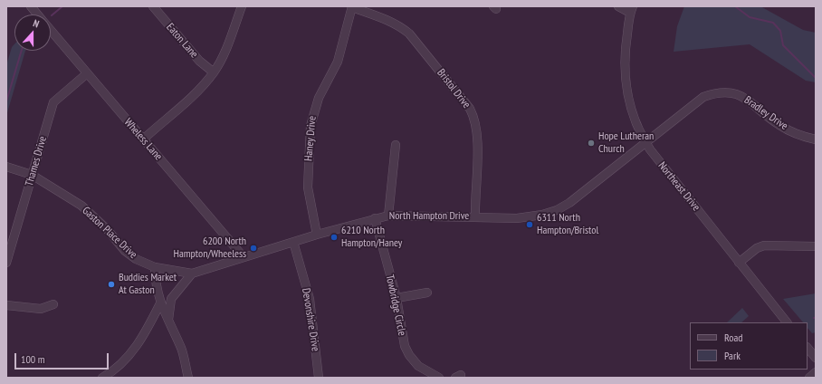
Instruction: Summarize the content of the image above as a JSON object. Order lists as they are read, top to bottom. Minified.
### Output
{"streets":{"street":["Eaton Lane","Bristol Drive","Bradley Drive","Haney Drive","Wheless Lane","Thames Drive","Northeast Drive","North Hampton Drive","Gaston Place Drive","Towbridge Circle","Devonshire Drive"]},"crossings":[["Bristol Drive","Haney Drive"],["Bristol Drive","North Hampton Drive"],["Bradley Drive","Northeast Drive"],["Bradley Drive","North Hampton Drive"],["Haney Drive","North Hampton Drive"],["Wheless Lane","Thames Drive"],["Wheless Lane","North Hampton Drive"],["Thames Drive","Gaston Place Drive"],["Northeast Drive","North Hampton Drive"],["North Hampton Drive","Gaston Place Drive"],["North Hampton Drive","Towbridge Circle"],["North Hampton Drive","Devonshire Drive"]],"places":["Hope Lutheran Church","6311 North Hampton/Bristol","6210 North Hampton/Haney","6200 North Hampton/Wheeless","Buddies Market At Gaston"],"legend":["Road","Park"],"scale_bar":"100 m","north":"top"}
